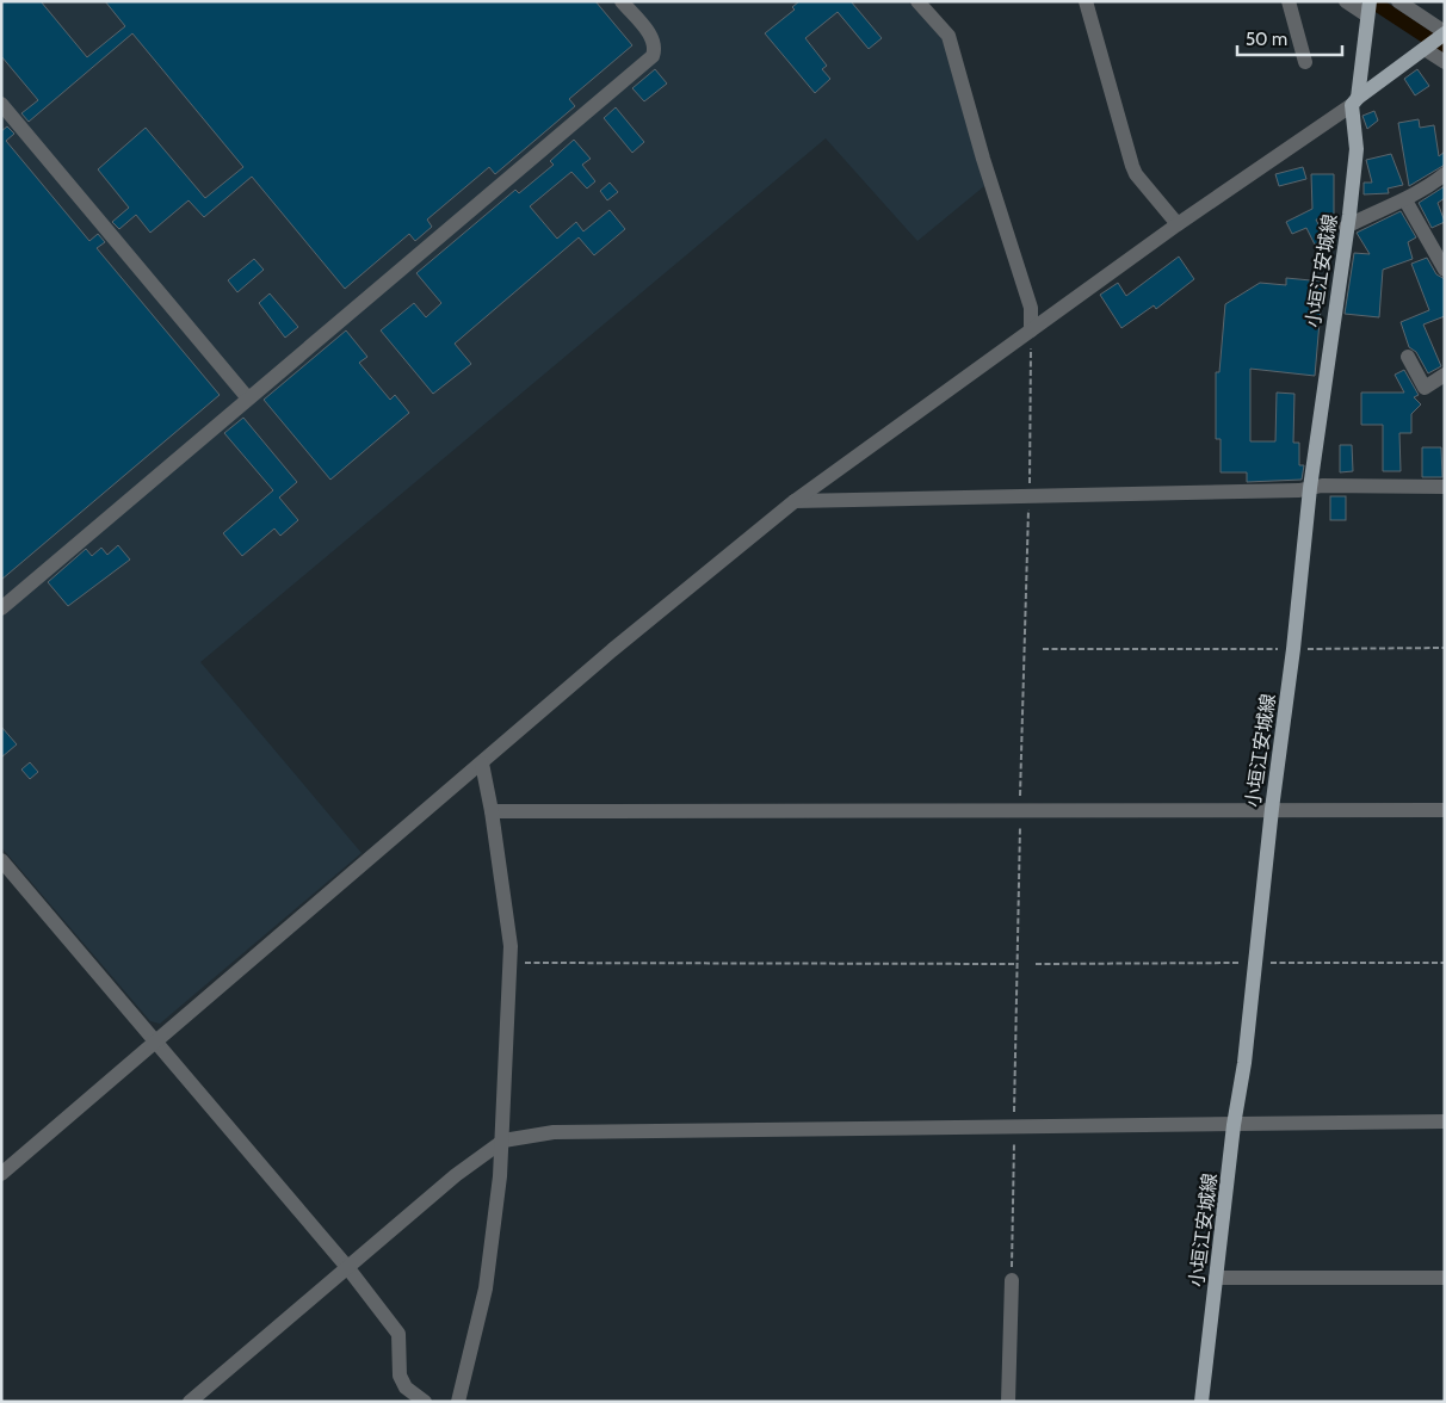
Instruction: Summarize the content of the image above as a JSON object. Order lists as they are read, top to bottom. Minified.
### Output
{"streets":{"main road":["小垣江安城線"]},"scale_bar":"50 m"}
